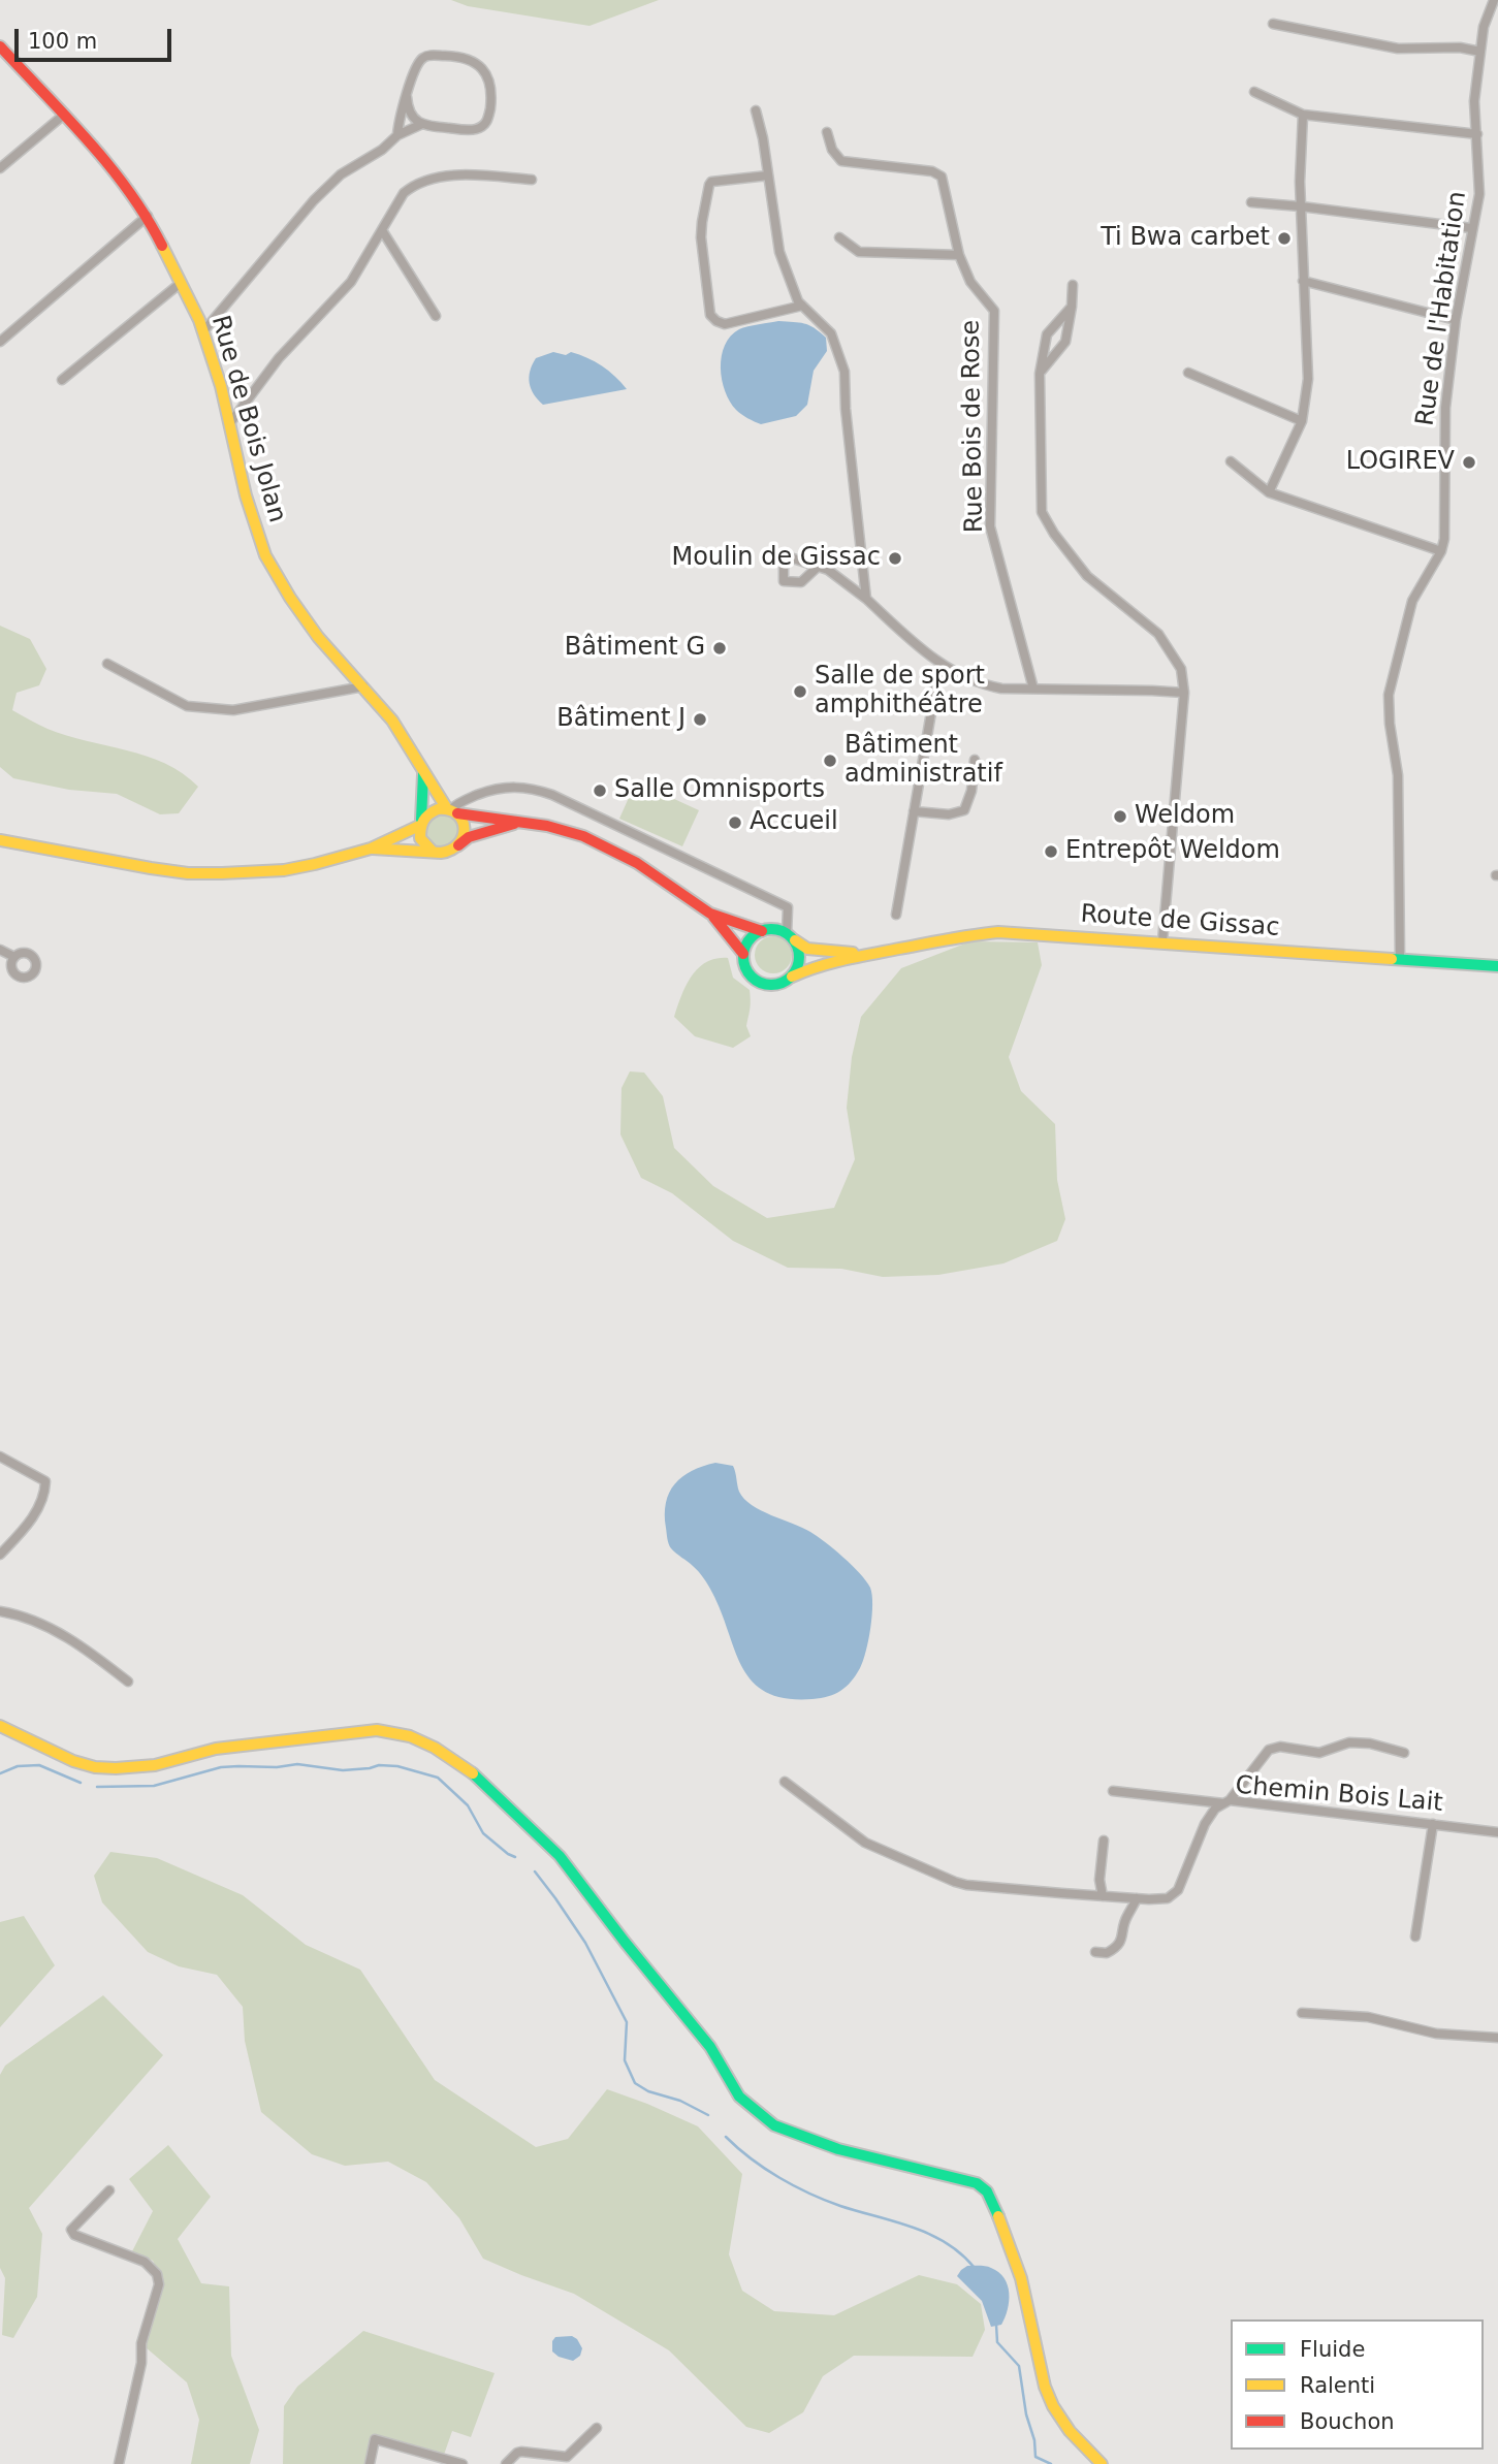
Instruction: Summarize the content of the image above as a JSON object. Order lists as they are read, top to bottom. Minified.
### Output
{"streets":{"street":["Rue de l'Habitation","Rue de Bois Jolan","Rue Bois de Rose","Route de Gissac","Chemin Bois Lait"]},"crossings":[["Rue de l'Habitation","Route de Gissac"]],"places":["Ti Bwa carbet","LOGIREV","Moulin de Gissac","Bâtiment G","Salle de sport amphithéâtre","Bâtiment J","Bâtiment administratif","Salle Omnisports","Weldom","Accueil","Entrepôt Weldom"],"legend":["Fluide","Ralenti","Bouchon"],"scale_bar":"100 m"}
